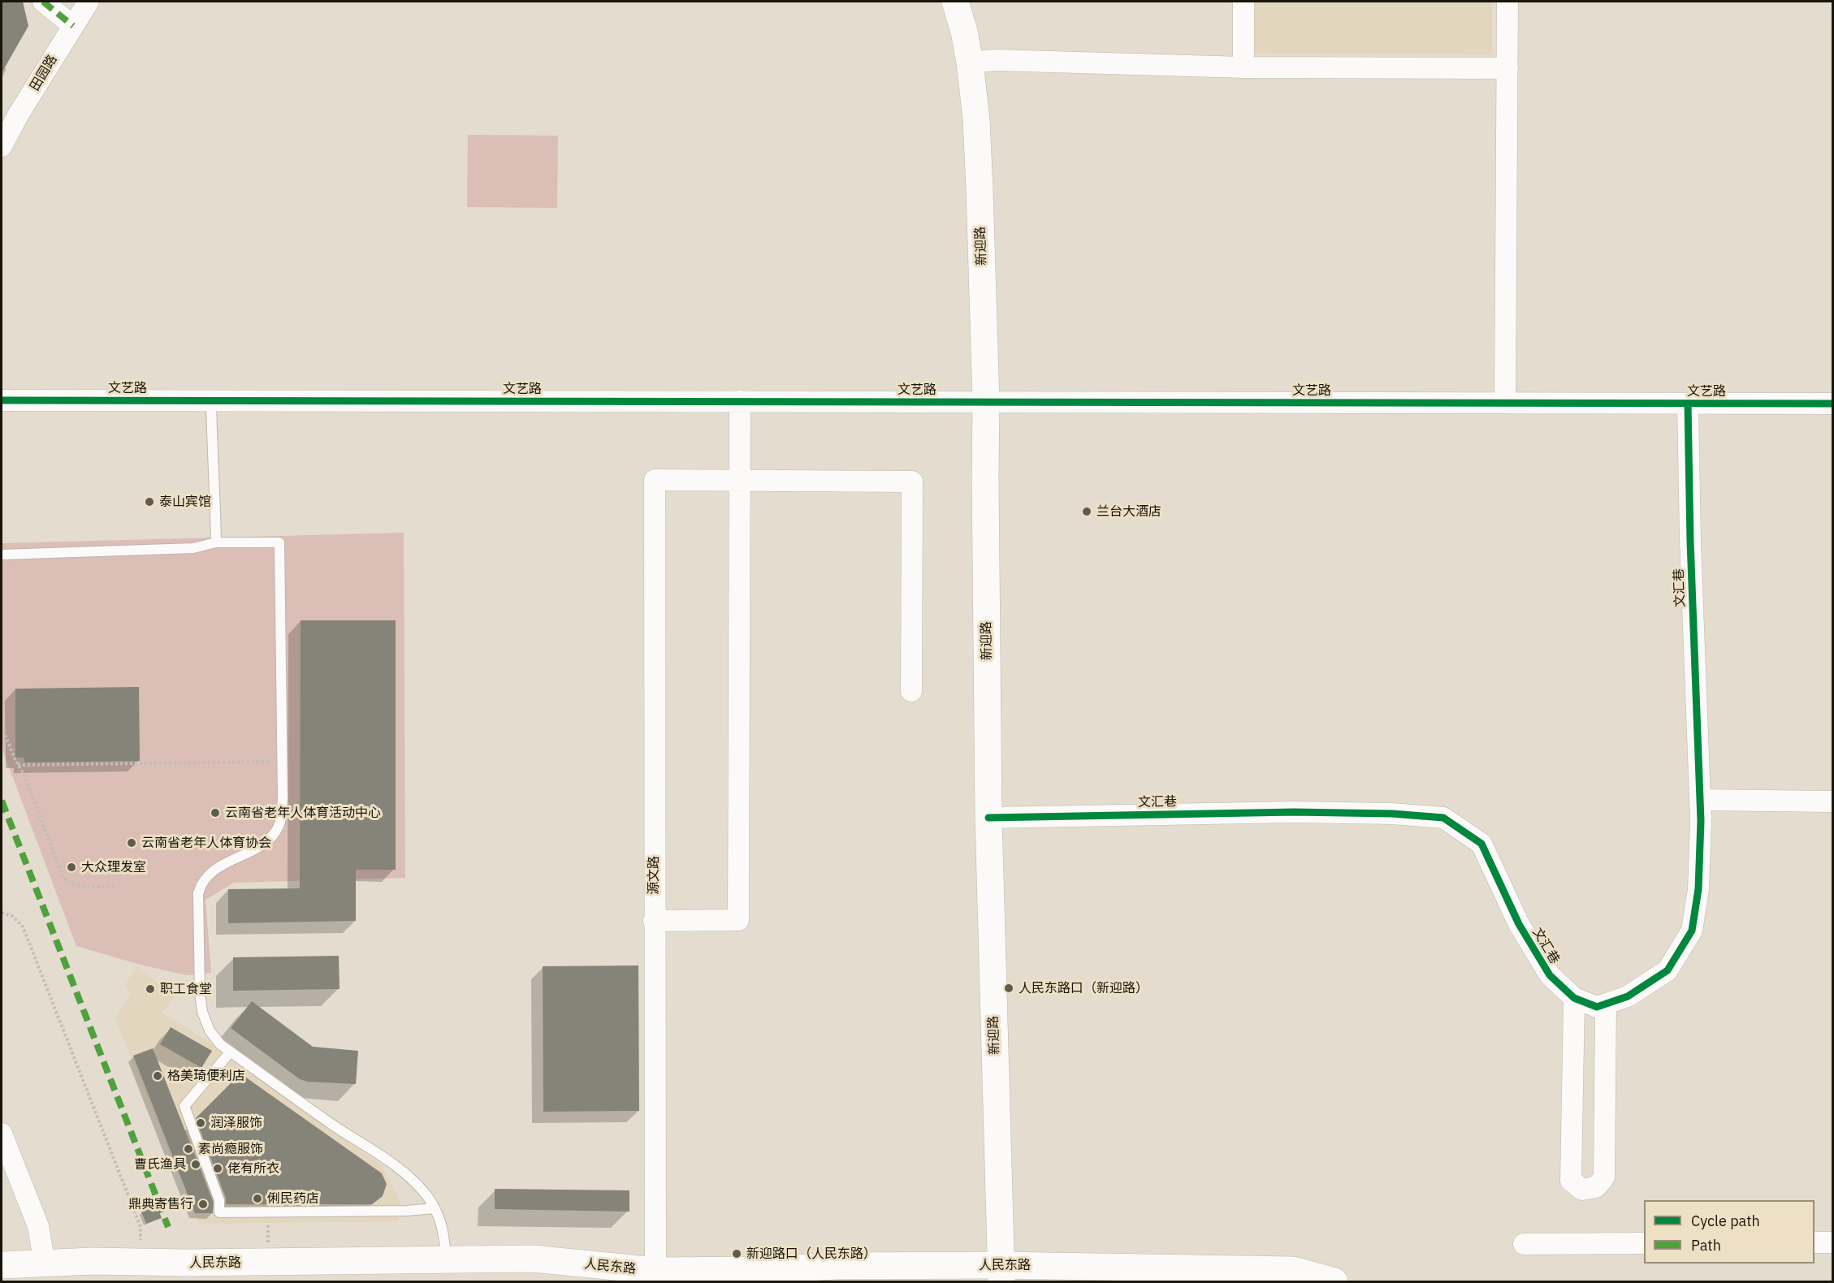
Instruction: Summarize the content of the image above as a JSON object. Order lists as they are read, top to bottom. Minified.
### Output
{"streets":{"main road":["新迎路","人民东路"],"street":["田园路","文艺路","文汇巷","源文路"]},"crossings":[["新迎路","文艺路"],["新迎路","文汇巷"],["新迎路","人民东路"],["文艺路","文汇巷"],["源文路","人民东路"]],"places":["泰山宾馆","兰台大酒店","云南省老年人体育活动中心","云南省老年人体育协会","大众理发室","人民东路口（新迎路）","职工食堂","格美琦便利店","润泽服饰","素尚瘾服饰","曹氏渔具","佬有所衣","俐民药店","鼎典寄售行","新迎路口（人民东路）"],"legend":["Cycle path","Path"]}
